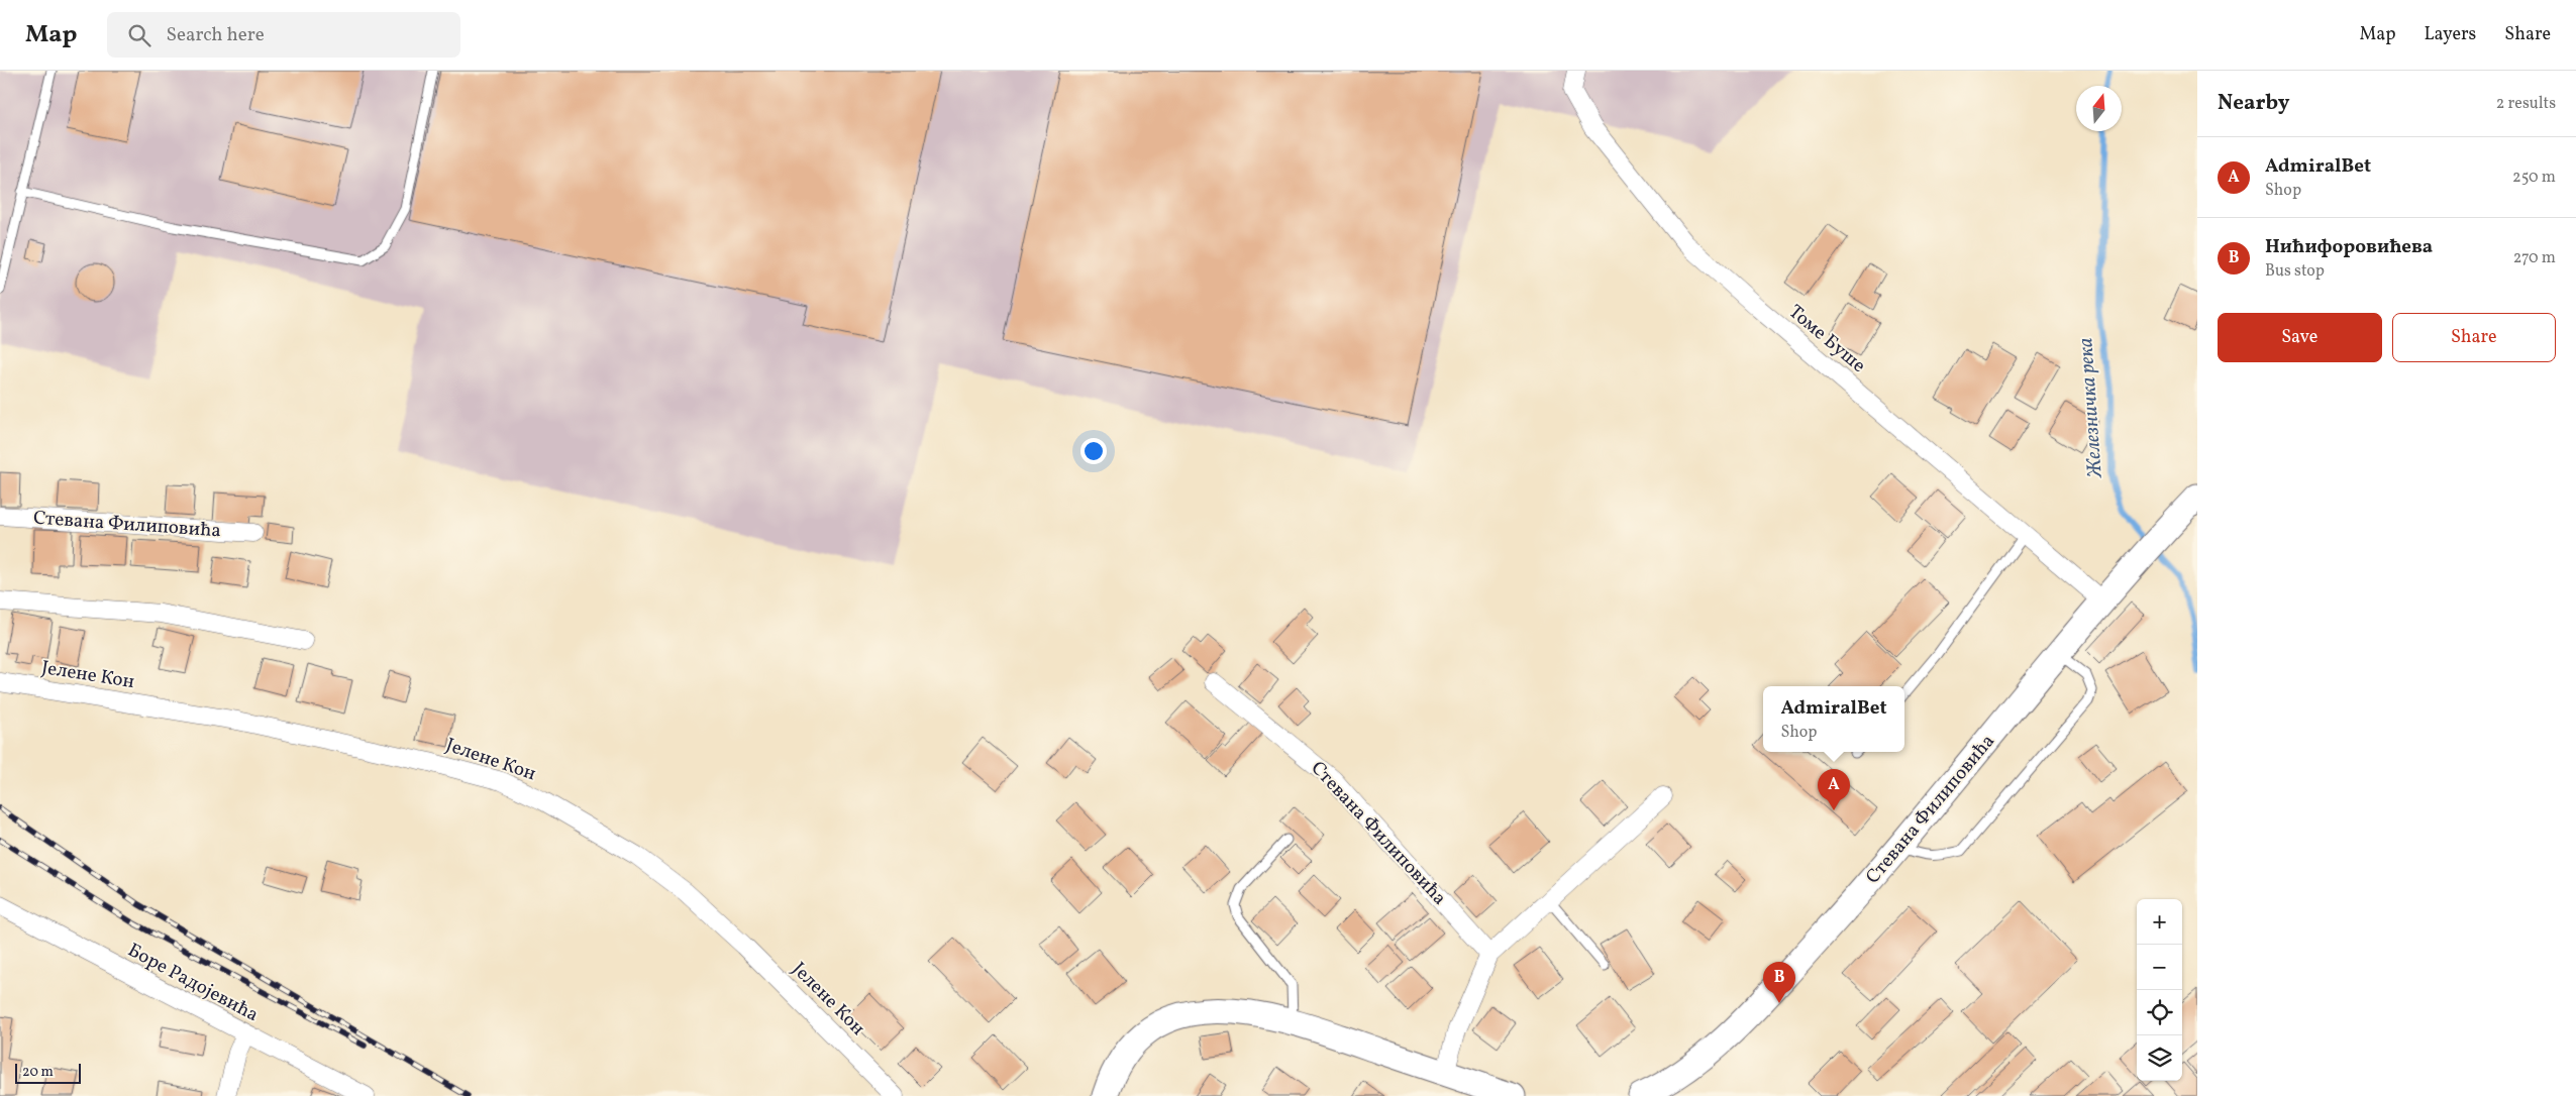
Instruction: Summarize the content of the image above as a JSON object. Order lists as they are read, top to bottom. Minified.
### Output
{"streets":{"main road":["Стевана Филиповића"],"street":["Томе Буше","Јелене Кон","Боре Радојевића"]},"crossings":[["Томе Буше","Стевана Филиповића"]],"water":["Железничка река"],"scale_bar":"20 m","north":"top","page":{"header":"Map","search":"Search here","nav":["Map","Layers","Share"],"heading":["Nearby","2 results"],"list":[{"mark":"A","name":"AdmiralBet","note":"Shop","value":"250 m"},{"mark":"B","name":"Нићифоровићева","note":"Bus stop","value":"270 m"}],"buttons":["Save","Share"],"popup":["AdmiralBet","Shop"],"pins":["A","B"],"map_buttons":["+","−"],"scale":"20 m"}}
